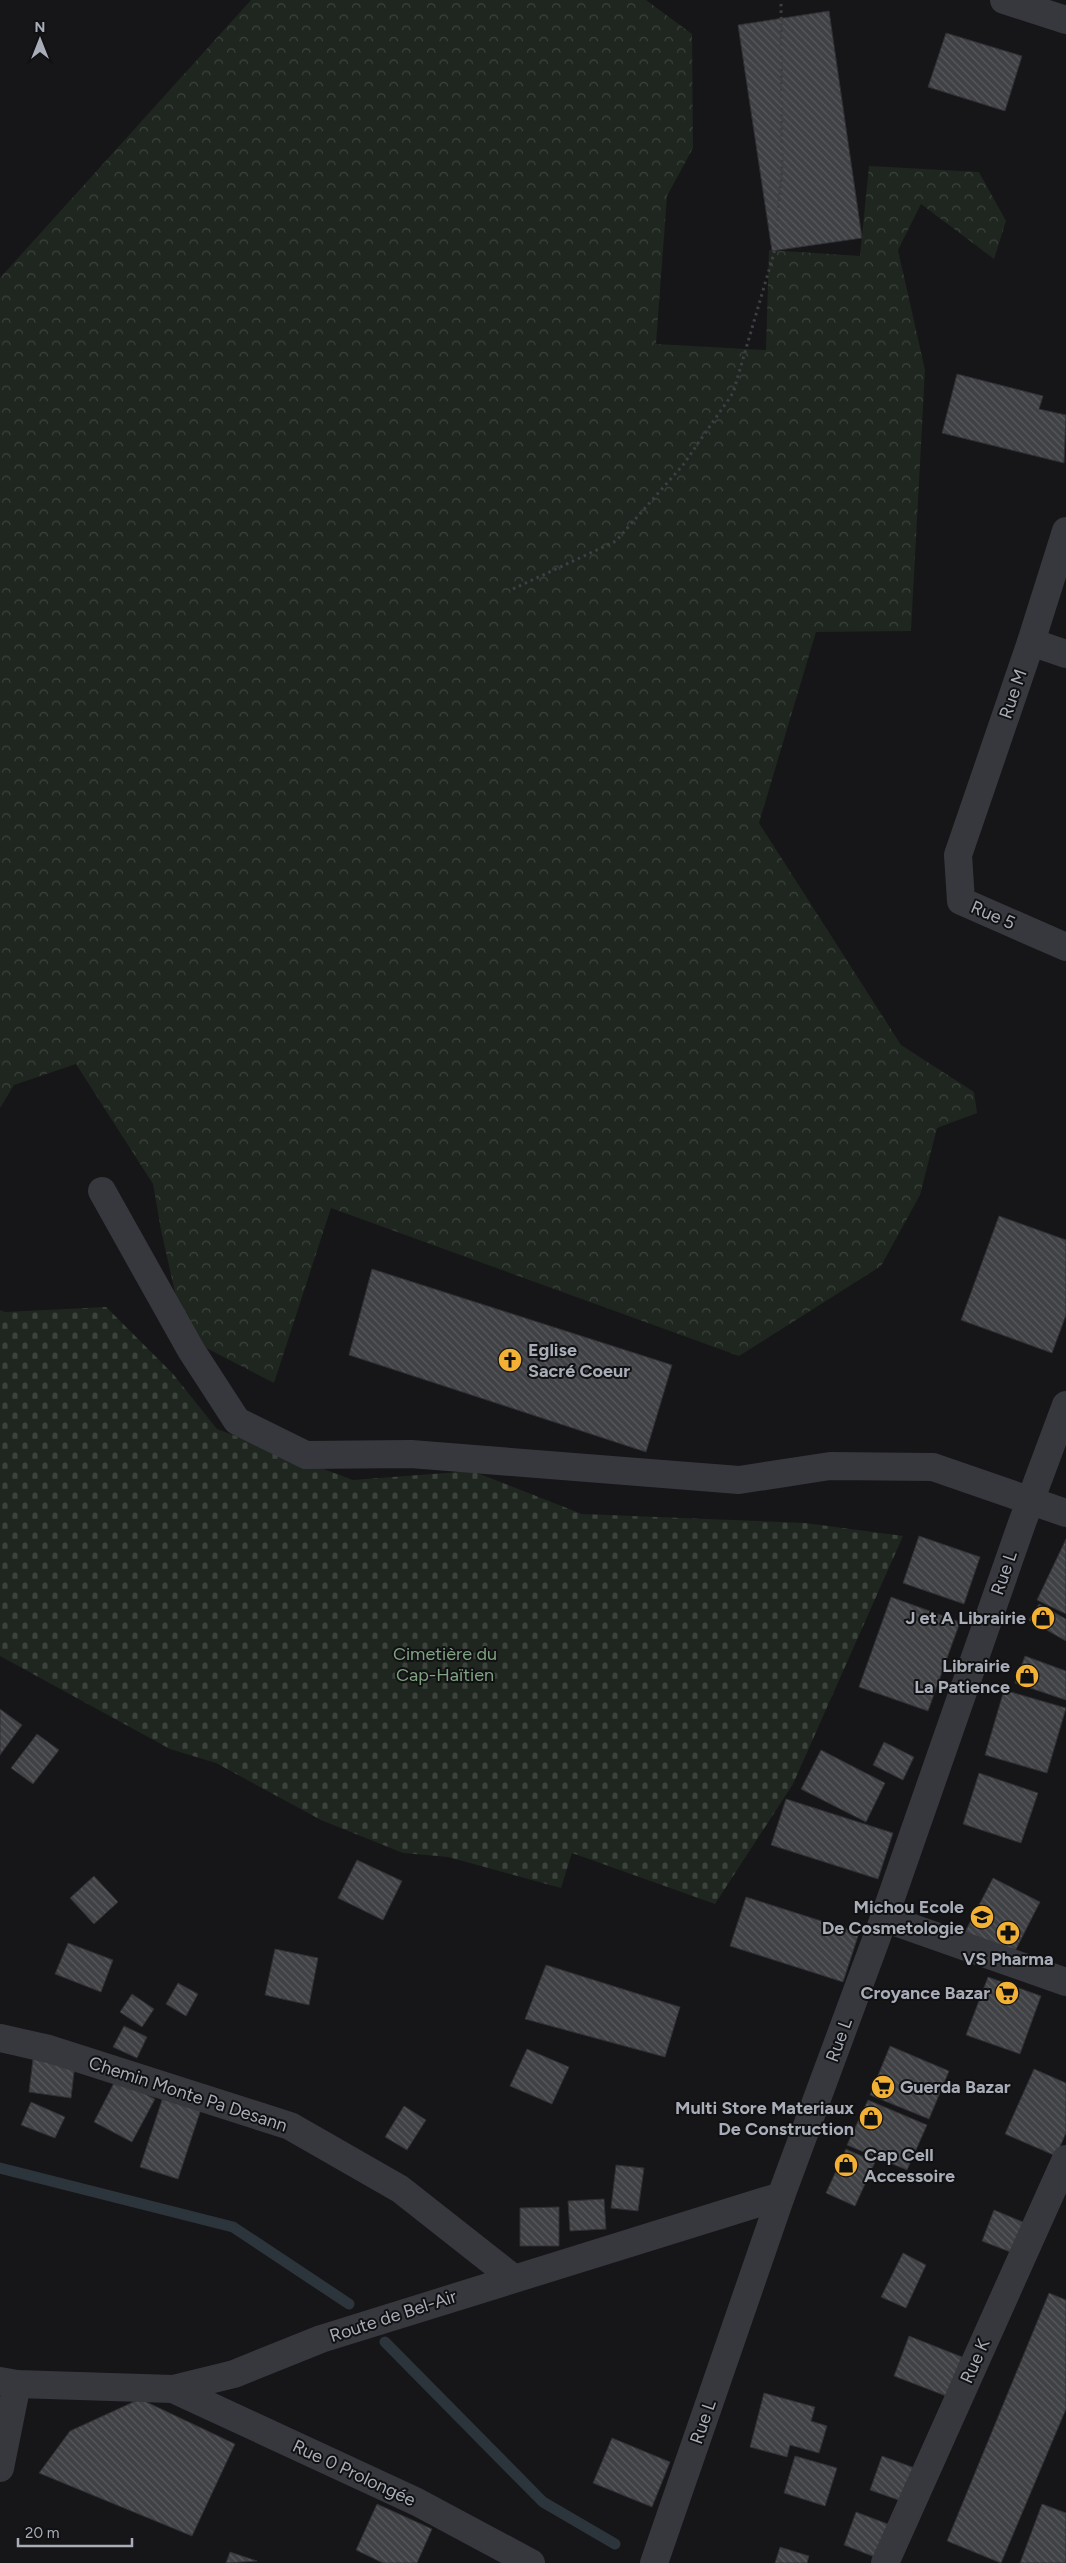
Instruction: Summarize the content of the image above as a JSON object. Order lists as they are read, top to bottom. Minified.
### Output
{"streets":{"street":["Rue M","Rue 5","Rue L","Chemin Monte Pa Desann","Route de Bel-Air","Rue K","Rue 0 Prolongée"]},"crossings":[["Rue M","Rue 5"],["Rue L","Route de Bel-Air"],["Chemin Monte Pa Desann","Route de Bel-Air"],["Route de Bel-Air","Rue 0 Prolongée"]],"parks":["Cimetière du Cap-Haïtien"],"places":{"church":["Eglise Sacré Coeur"],"shop":["J et A Librairie","Librairie La Patience","Multi Store Materiaux De Construction","Cap Cell Accessoire"],"school or university":["Michou Ecole De Cosmetologie"],"pharmacy":["VS Pharma"],"supermarket":["Croyance Bazar","Guerda Bazar"]},"scale_bar":"20 m","north":"top"}
